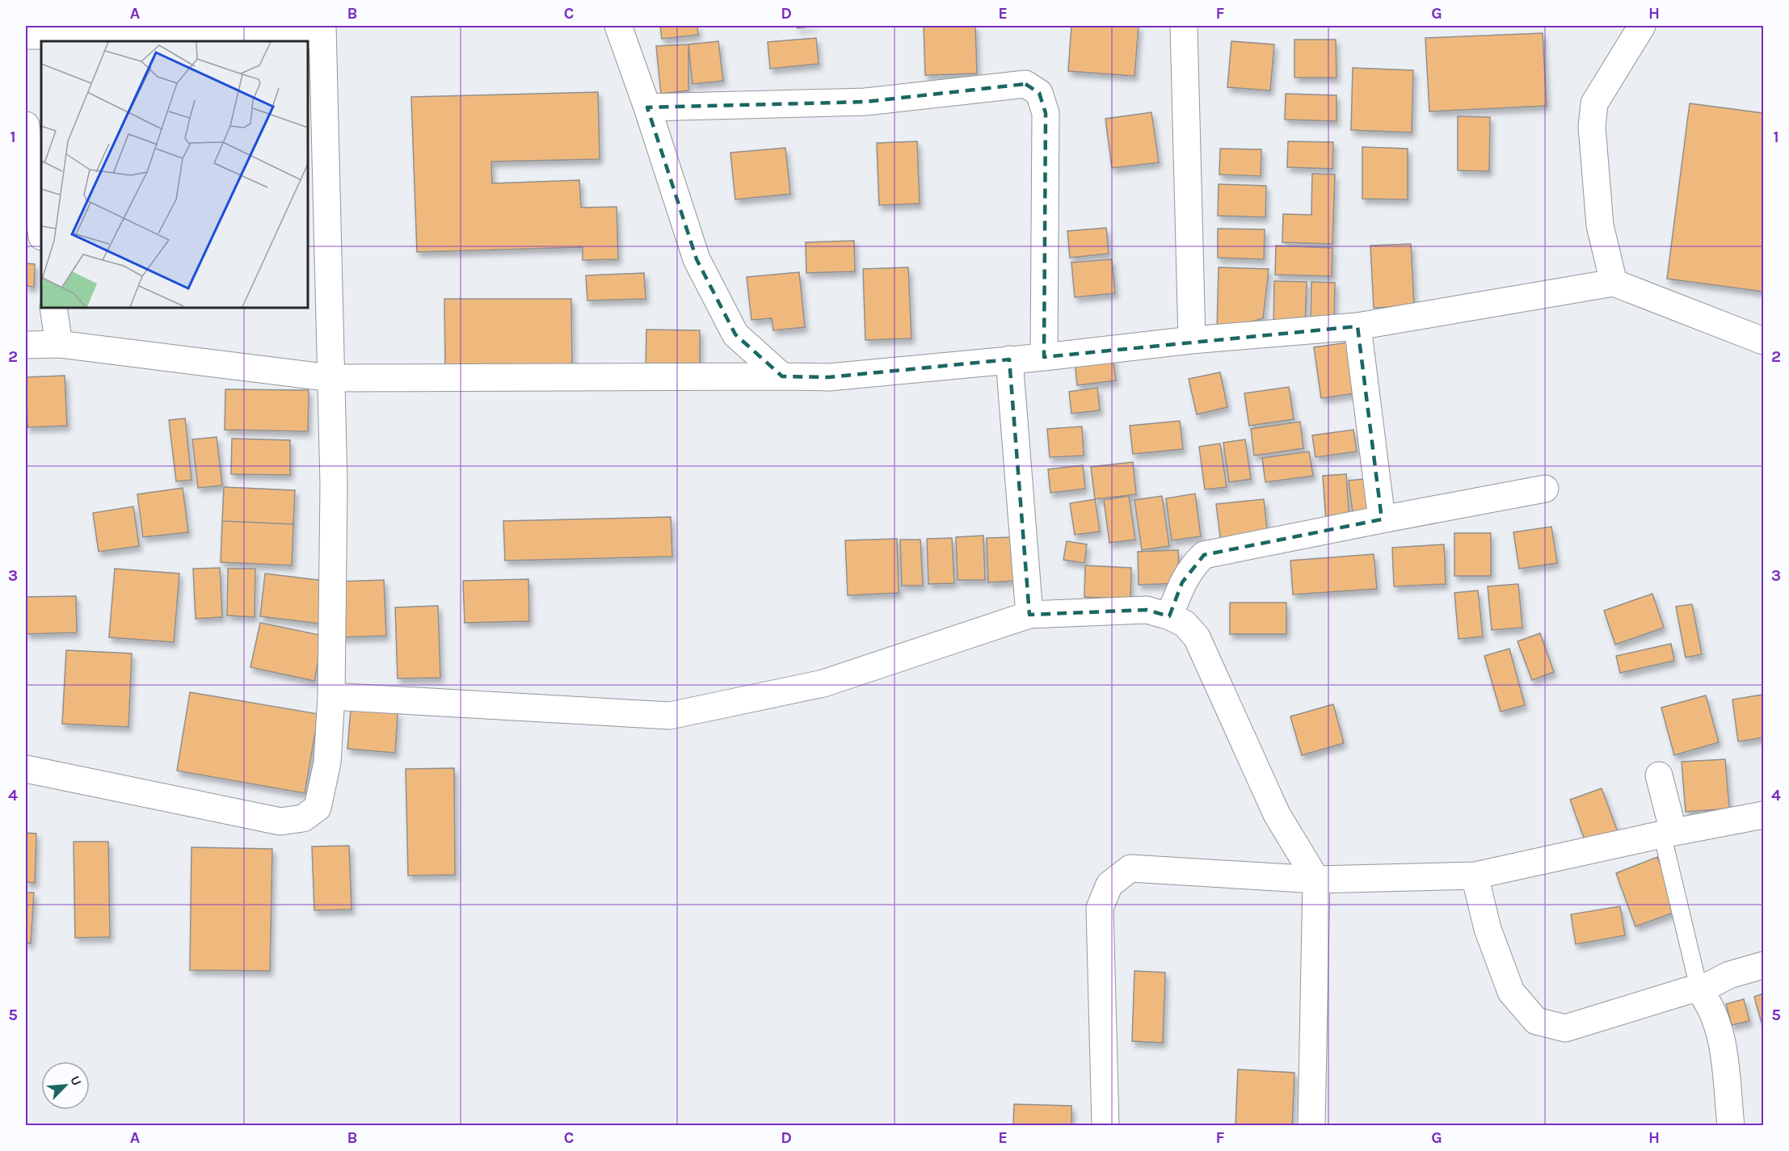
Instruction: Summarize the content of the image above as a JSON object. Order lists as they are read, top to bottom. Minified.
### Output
{"north":"top right","grid":{"columns":["A","B","C","D","E","F","G","H"],"rows":["1","2","3","4","5"]}}
